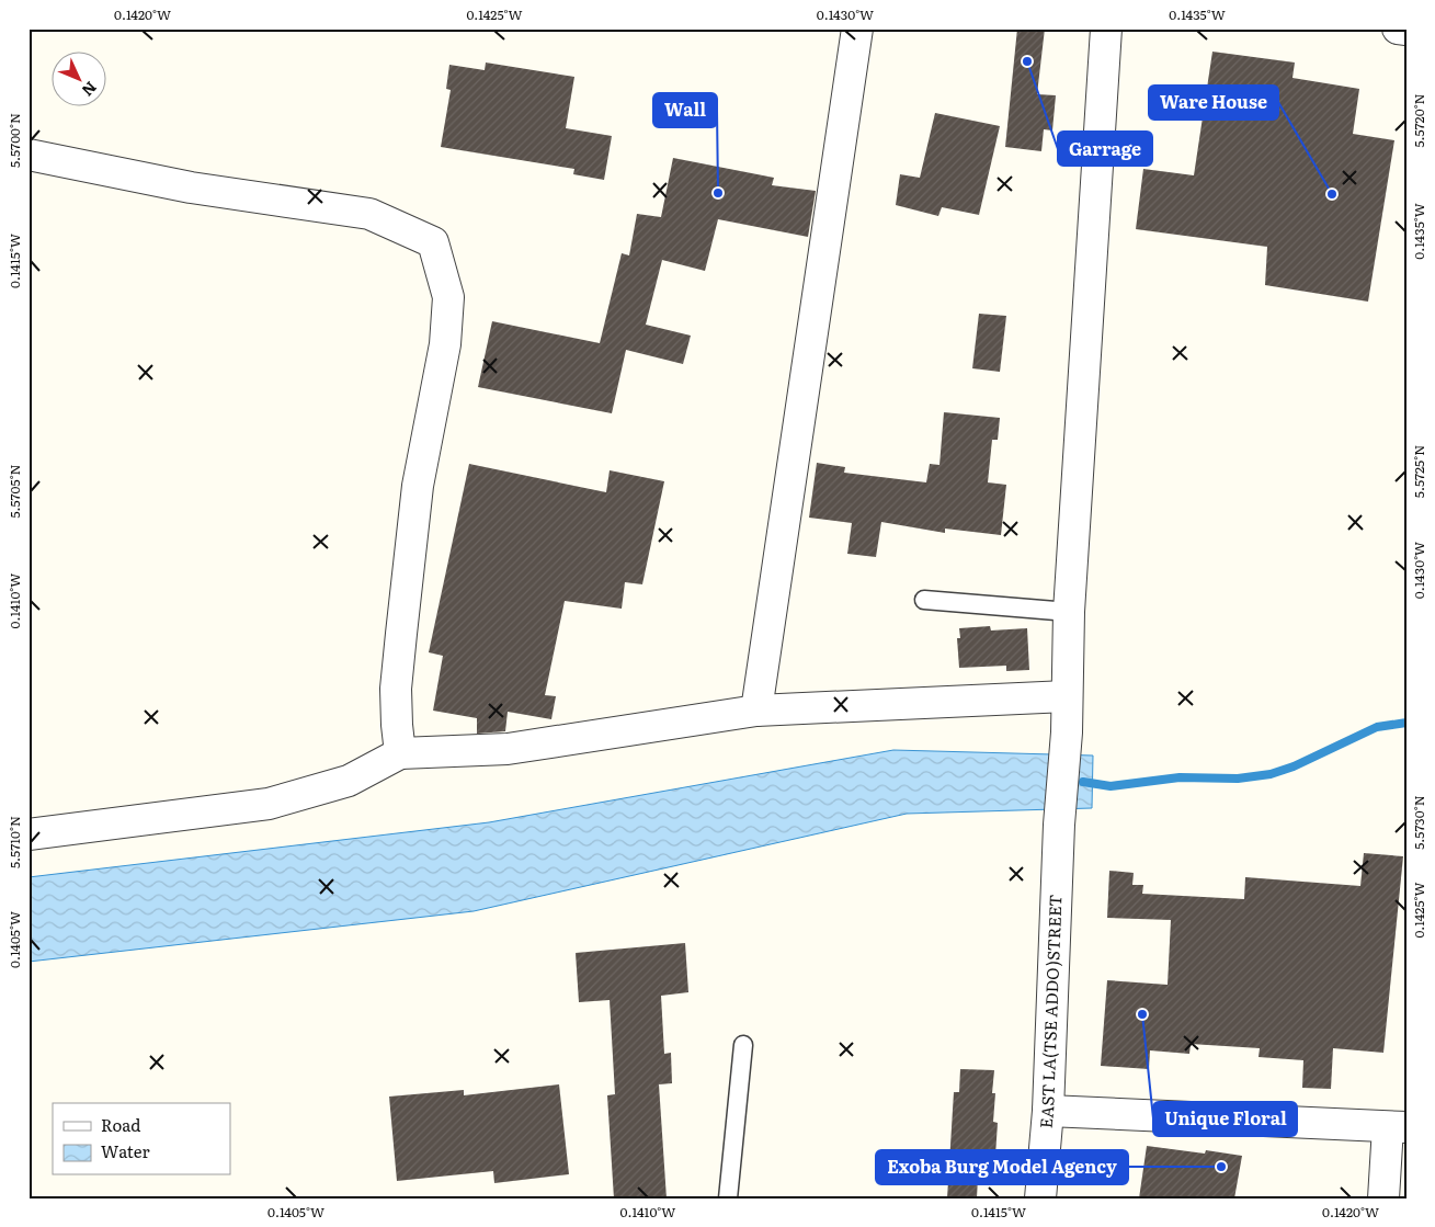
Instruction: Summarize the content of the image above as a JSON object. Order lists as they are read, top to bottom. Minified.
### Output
{"streets":{"street":["EAST LA(TSE ADDO)STREET"]},"places":["Garrage","Wall","Ware House","Unique Floral","Exoba Burg Model Agency"],"legend":["Road","Water"],"north":"bottom right","coordinates":["0.1420°W","0.1425°W","0.1430°W","0.1435°W","5.5720°N","5.5700°N","0.1415°W","5.5725°N","5.5705°N","0.1410°W","5.5730°N","5.5710°N","0.1405°W"]}
